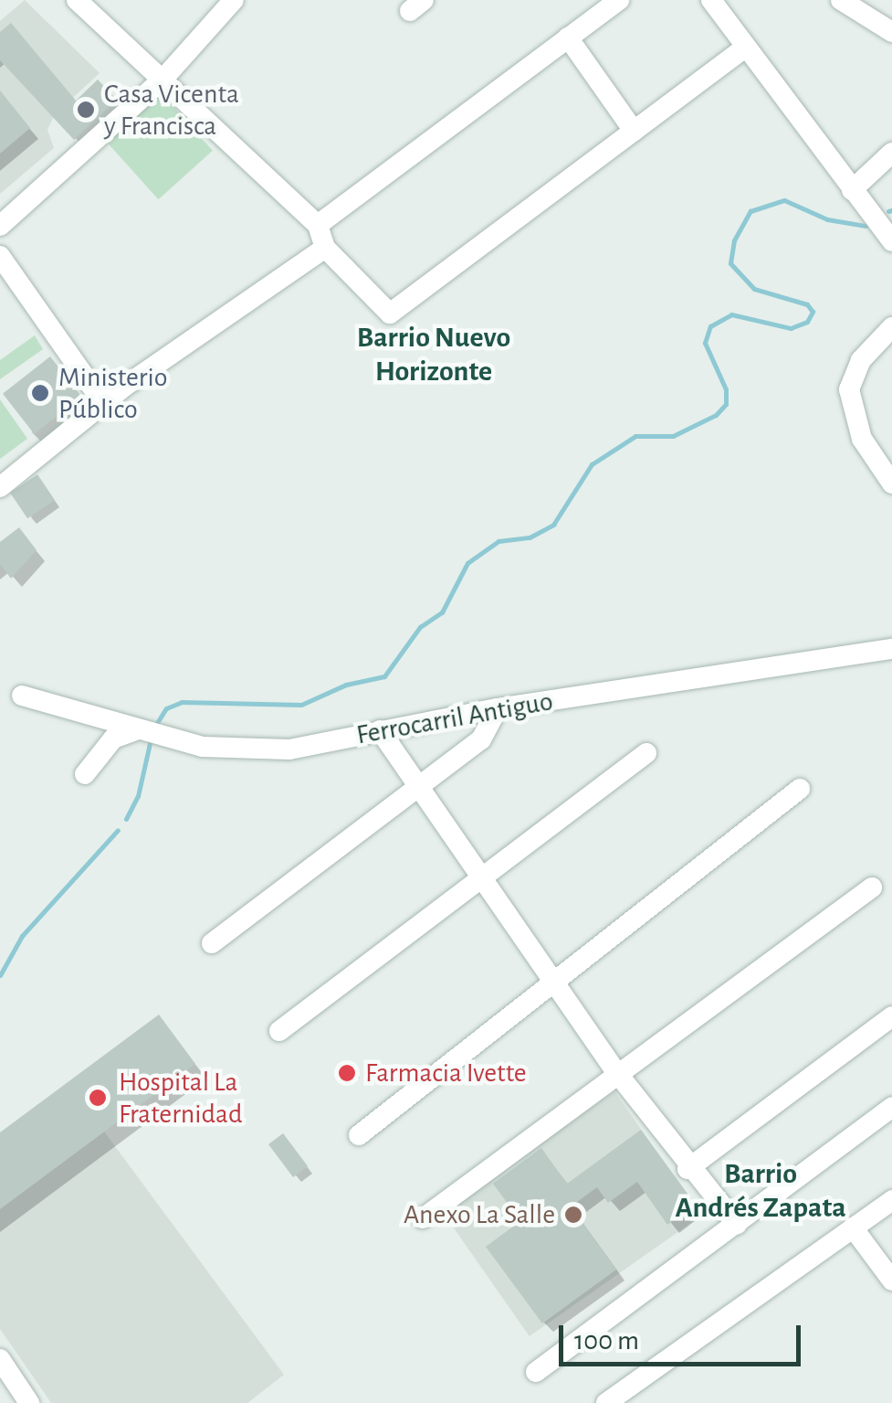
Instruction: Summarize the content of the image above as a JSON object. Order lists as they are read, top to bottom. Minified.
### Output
{"streets":{"street":["Ferrocarril Antiguo"]},"districts":["Barrio Nuevo Horizonte","Barrio Andrés Zapata"],"places":["Casa Vicenta y Francisca","Ministerio Público","Farmacia Ivette","Hospital La Fraternidad","Anexo La Salle"],"scale_bar":"100 m"}
